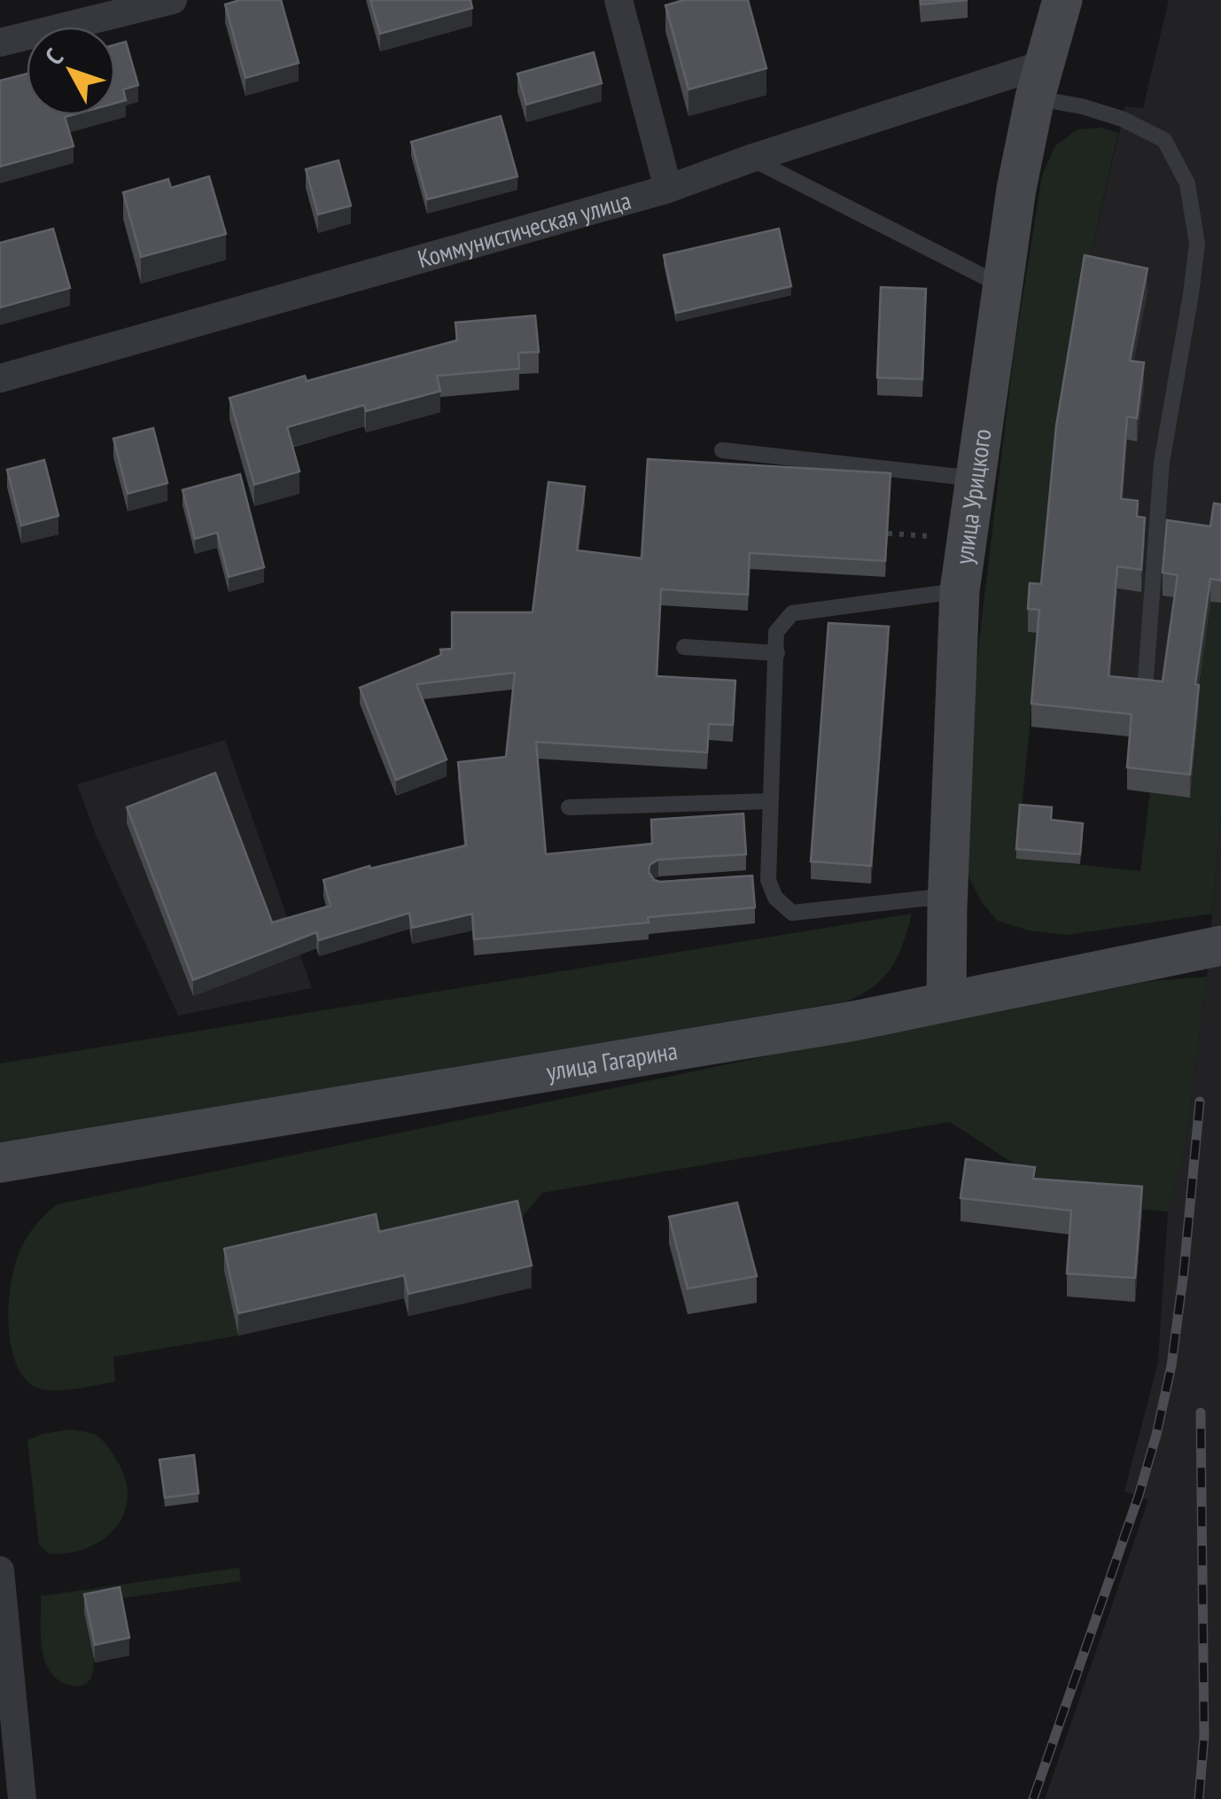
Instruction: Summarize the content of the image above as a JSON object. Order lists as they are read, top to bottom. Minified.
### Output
{"streets":{"main road":["улица Урицкого","улица Гагарина"],"street":["Коммунистическая улица"]},"crossings":[["Коммунистическая улица","улица Урицкого"],["улица Урицкого","улица Гагарина"]],"north":"top left"}
